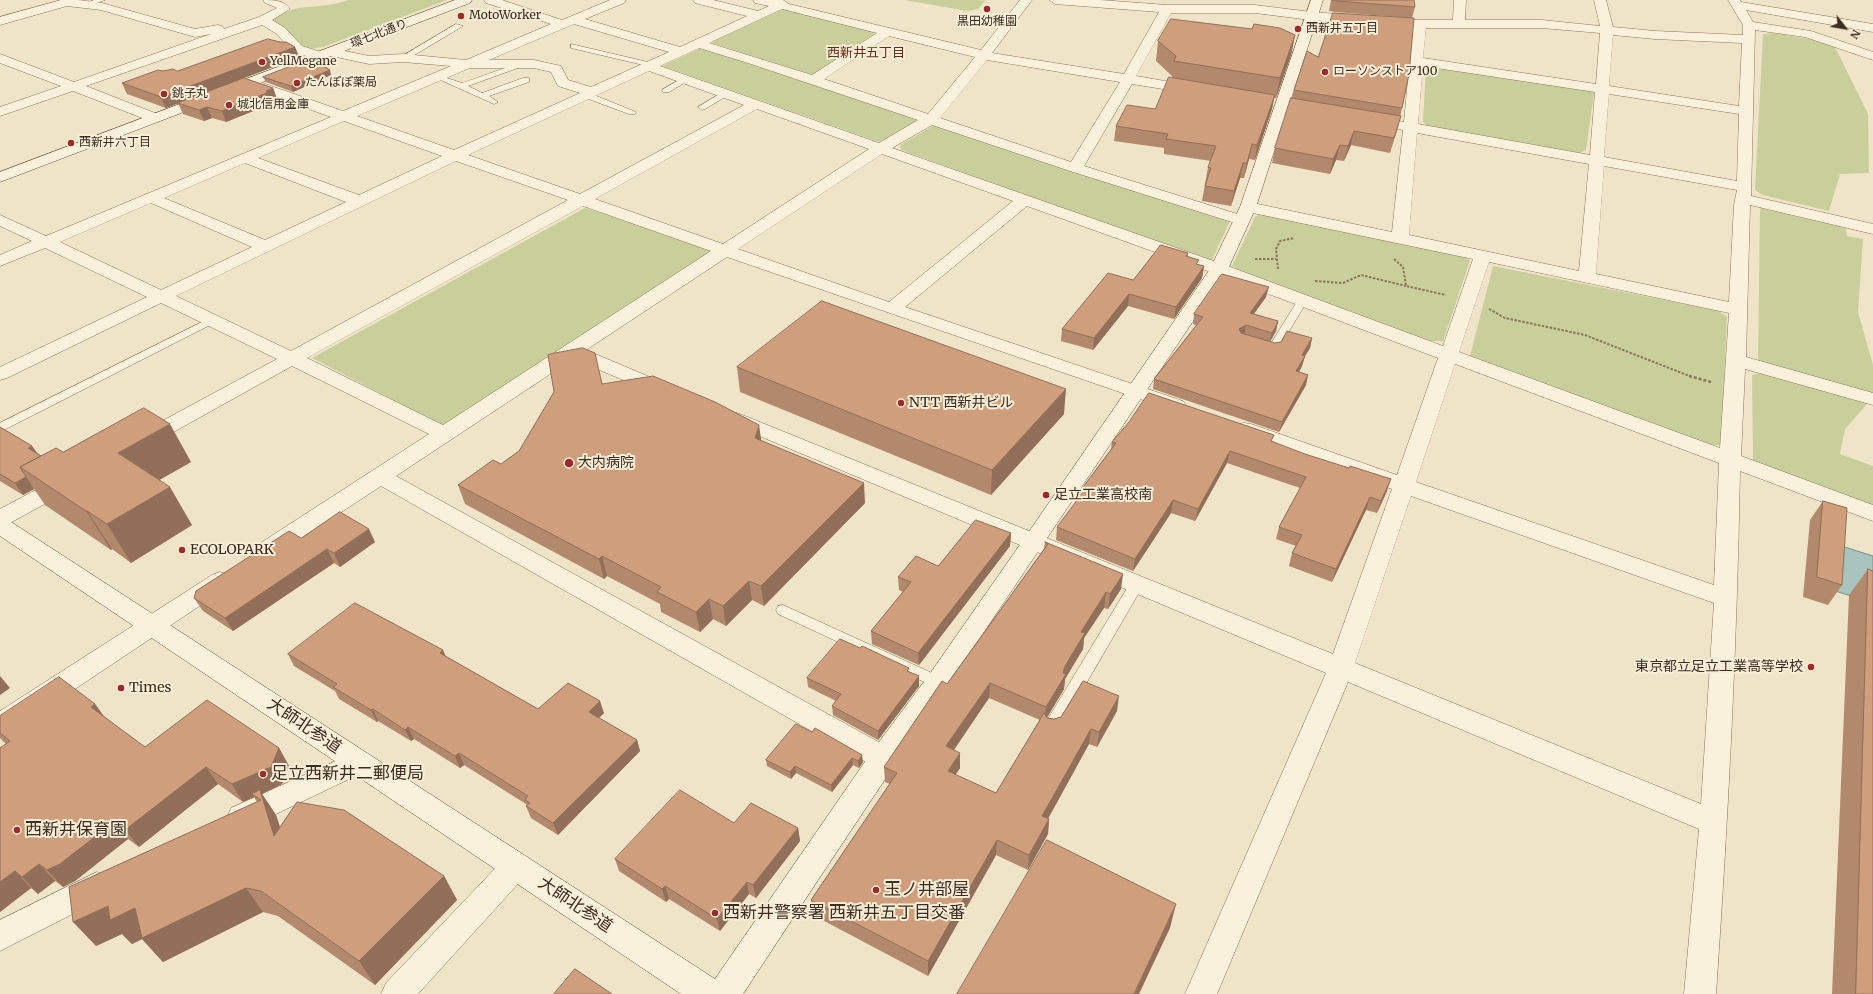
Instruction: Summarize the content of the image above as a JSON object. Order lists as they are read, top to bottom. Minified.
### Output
{"streets":{"street":["環七北通り","大師北参道"]},"districts":["西新井五丁目"],"places":["黒田幼稚園","MotoWorker","西新井五丁目","YellMegane","ローソンストア100","たんぽぽ薬局","銚子丸","城北信用金庫","西新井六丁目","NTT 西新井ビル","大内病院","足立工業高校南","ECOLOPARK","東京都立足立工業高等学校","Times","足立西新井二郵便局","西新井保育園","玉ノ井部屋","西新井警察署 西新井五丁目交番"],"north":"bottom right"}
